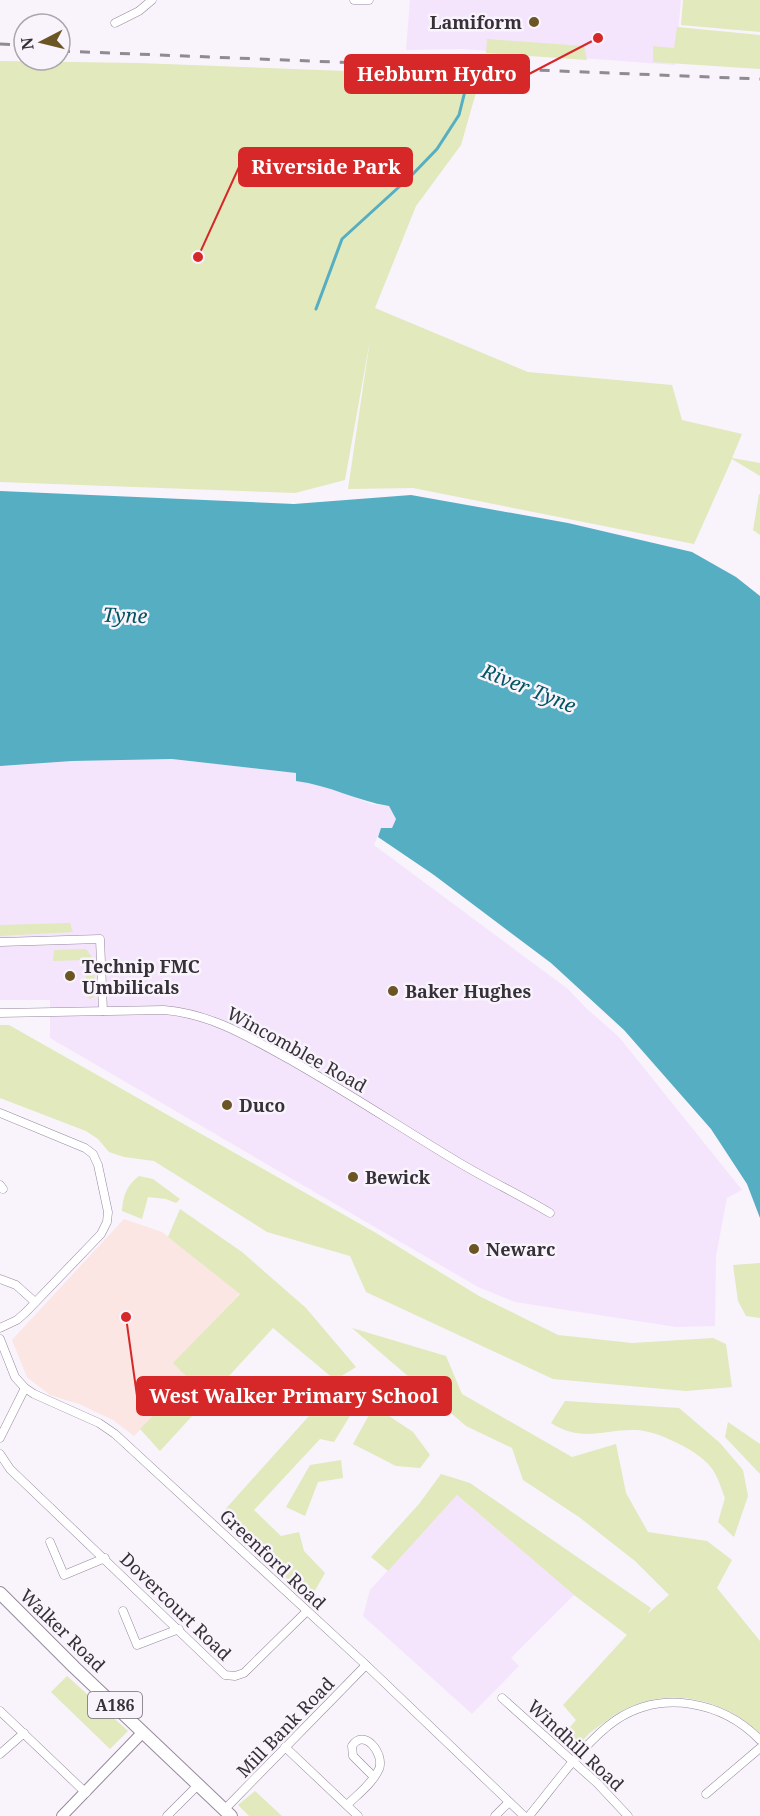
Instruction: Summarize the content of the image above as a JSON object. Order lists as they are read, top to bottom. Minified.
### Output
{"streets":{"main road":["Walker Road","A186"],"street":["Wincomblee Road","Greenford Road","Dovercourt Road","Mill Bank Road","Windhill Road"]},"crossings":[["Greenford Road","Dovercourt Road"],["Greenford Road","Mill Bank Road"],["Walker Road","Mill Bank Road"]],"water":["Tyne","River Tyne"],"places":["Lamiform","Hebburn Hydro","Riverside Park","Technip FMC Umbilicals","Baker Hughes","Duco","Bewick","Newarc","West Walker Primary School"],"north":"left"}
